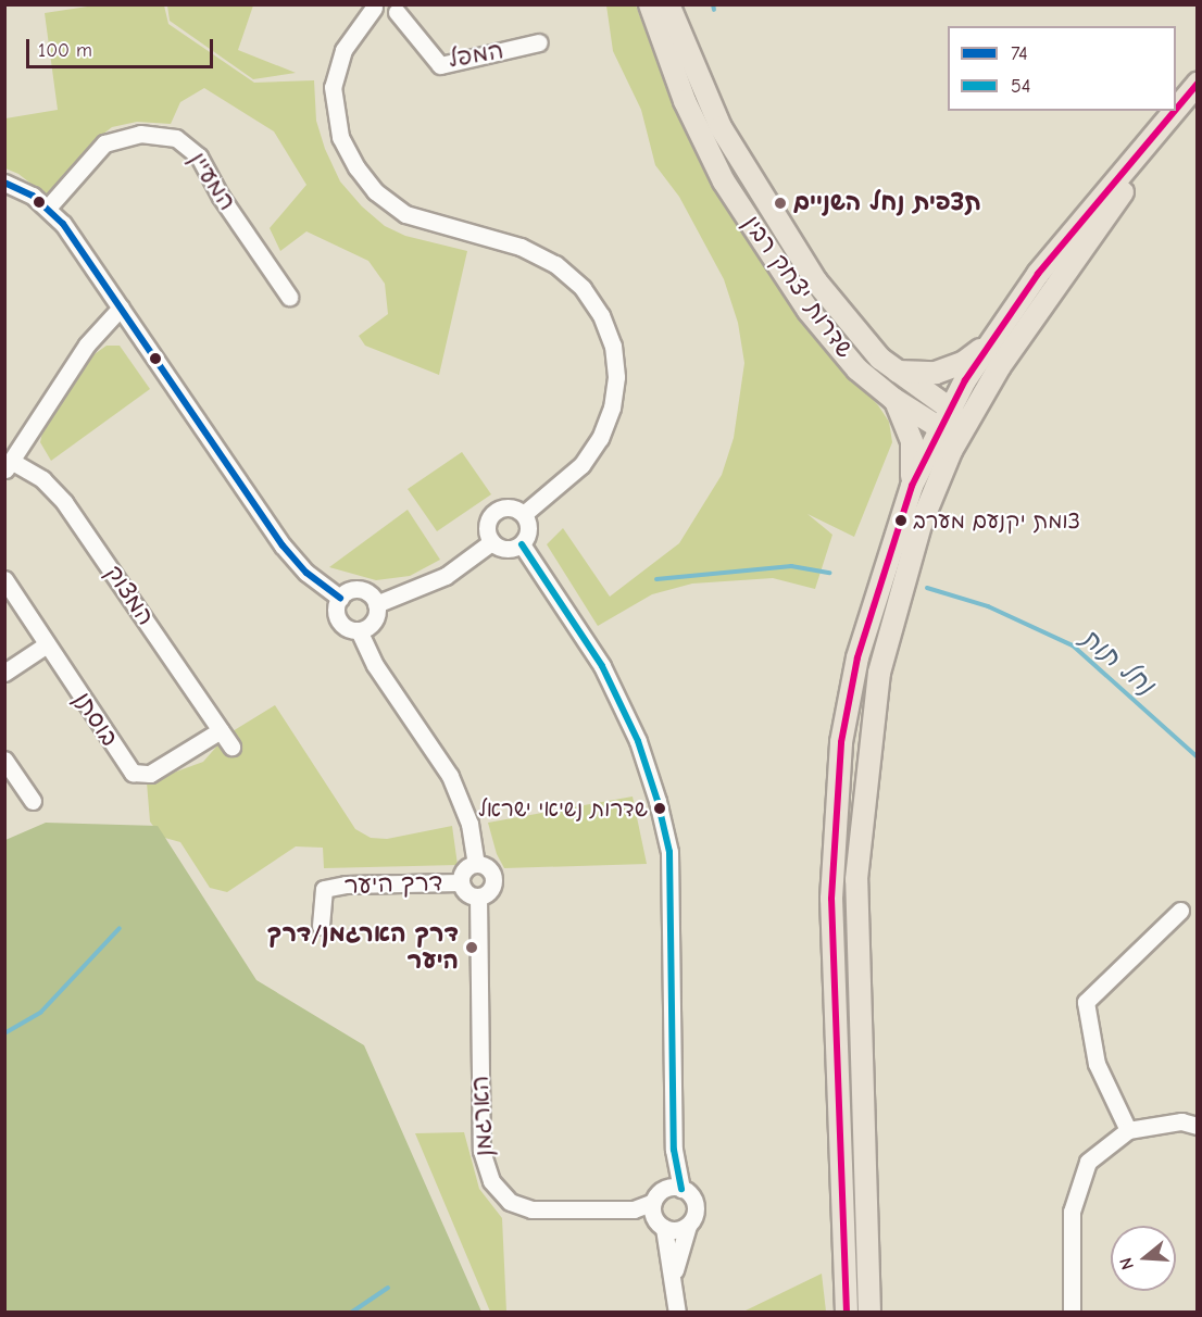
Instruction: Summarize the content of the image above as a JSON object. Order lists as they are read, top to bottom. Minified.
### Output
{"streets":{"main road":["שדרות יצחק רבין"],"street":["המפל","המעיין","המצוק","בוסתן","דרך היער","הארגמן"]},"crossings":[["המצוק","בוסתן"],["דרך היער","הארגמן"]],"water":["נחל תות"],"places":["תצפית נחל השניים","צומת יקנעם מערב","שדרות נשיאי ישראל","דרך הארגמן/דרך היער"],"lines":["transit line 74","transit line 54"],"legend":["74","54"],"scale_bar":"100 m","north":"left"}
